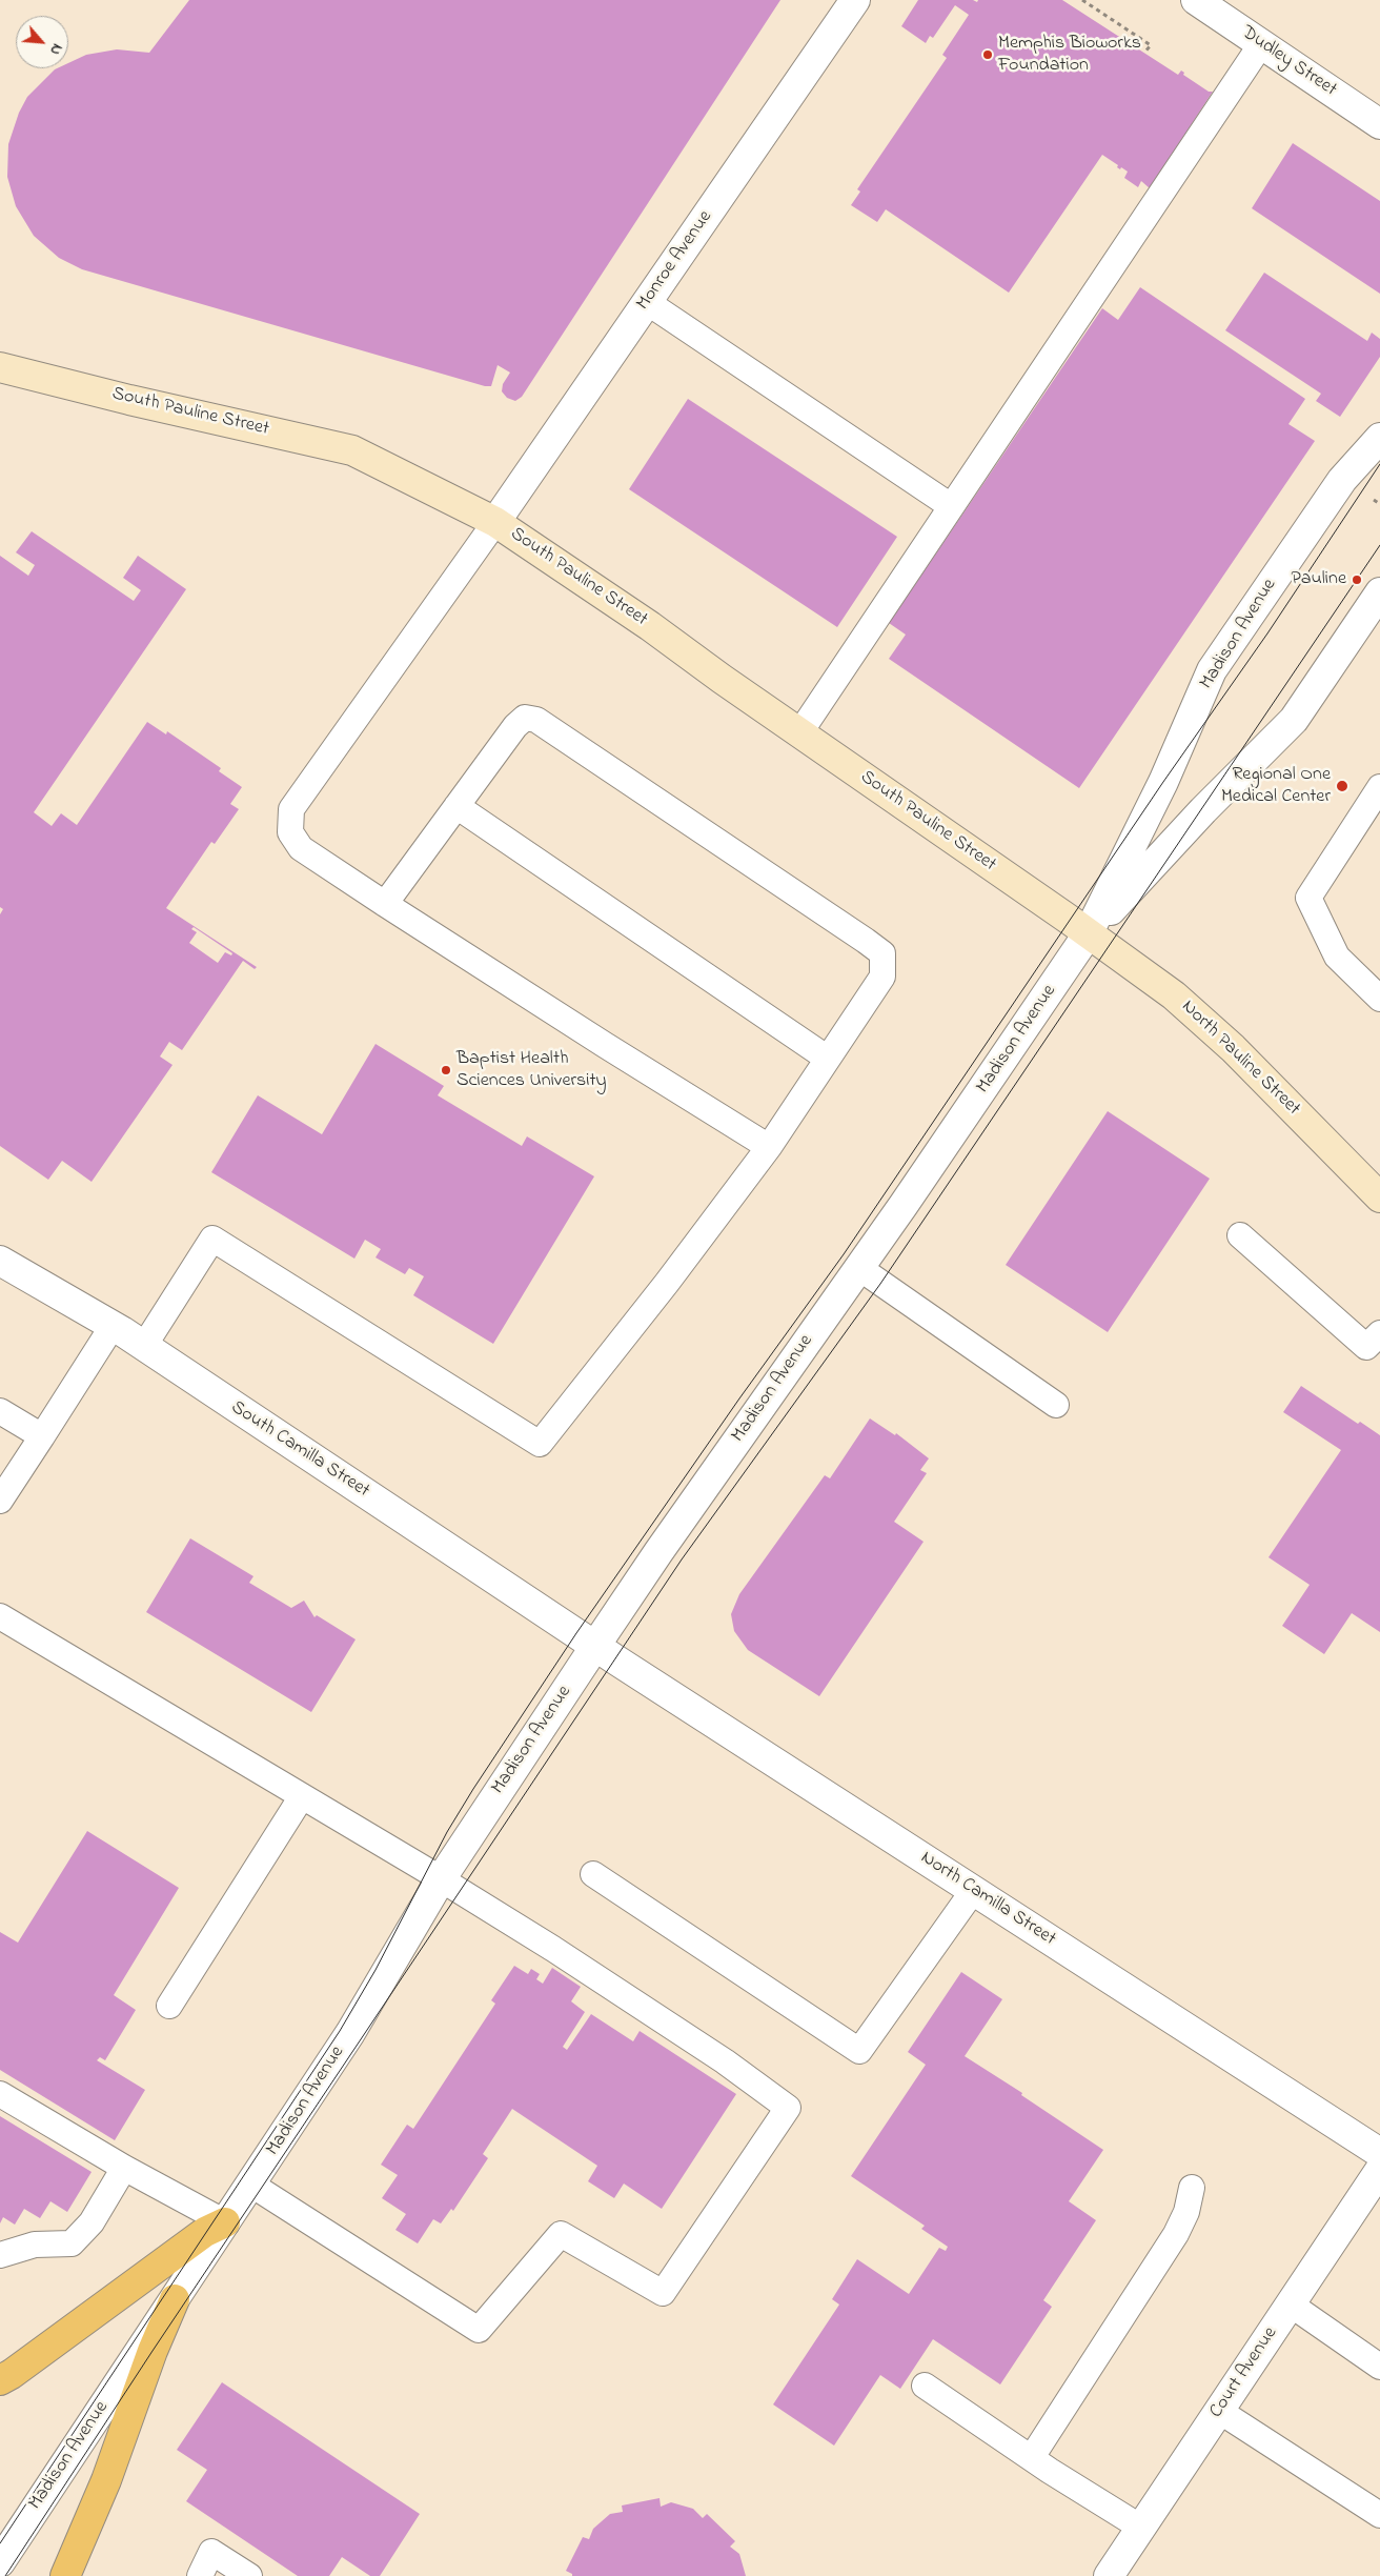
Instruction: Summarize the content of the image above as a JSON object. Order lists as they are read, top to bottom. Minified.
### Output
{"streets":{"main road":["South Pauline Street","North Pauline Street"],"street":["Dudley Street","Monroe Avenue","Madison Avenue","South Camilla Street","North Camilla Street","Court Avenue"]},"crossings":[["Monroe Avenue","South Pauline Street"],["South Pauline Street","Madison Avenue"],["South Pauline Street","North Pauline Street"],["Madison Avenue","North Pauline Street"],["Madison Avenue","South Camilla Street"],["Madison Avenue","North Camilla Street"],["South Camilla Street","North Camilla Street"]],"places":["Memphis Bioworks Foundation","Pauline","Regional One Medical Center","Baptist Health Sciences University"],"north":"bottom right"}
